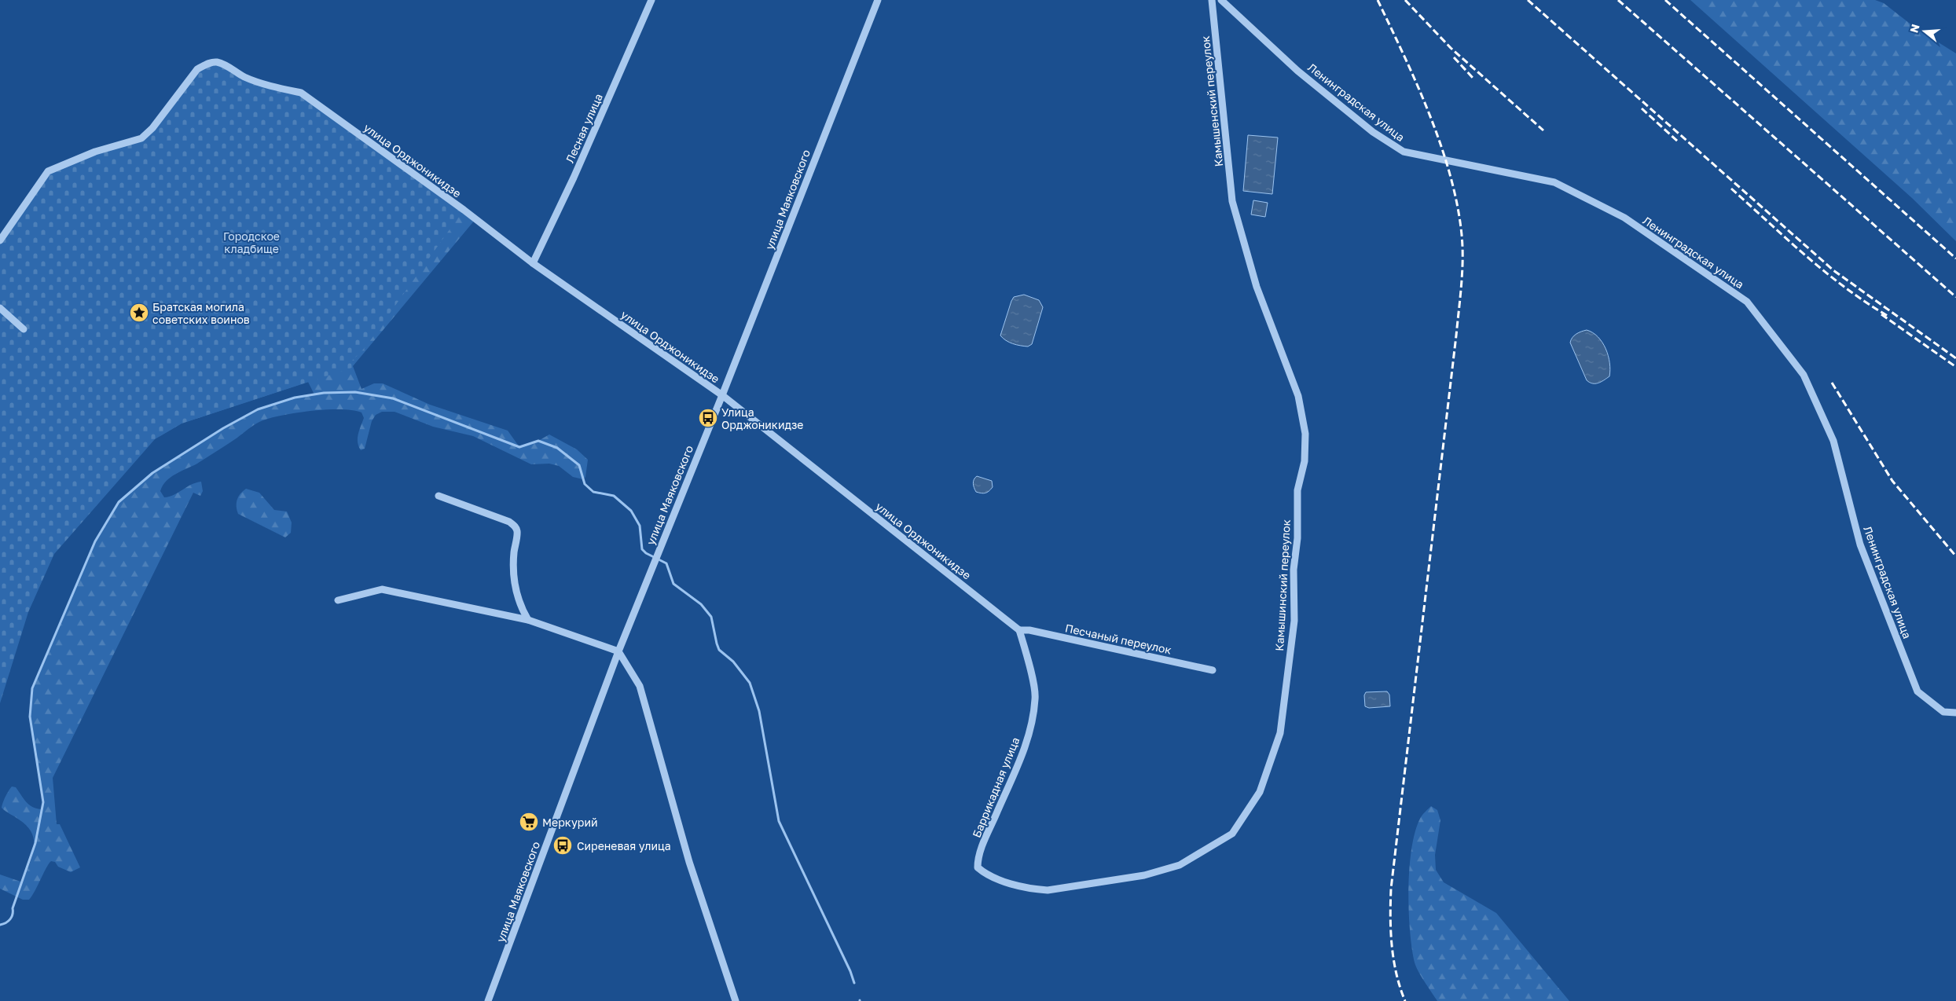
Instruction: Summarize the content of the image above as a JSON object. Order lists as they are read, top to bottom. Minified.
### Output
{"streets":{"street":["Камышенский переулок","Ленинградская улица","Лесная улица","улица Орджоникидзе","улица Маяковского","Камышинский переулок","Песчаный переулок","Баррикадная улица"]},"crossings":[["Камышенский переулок","Камышинский переулок"],["Лесная улица","улица Орджоникидзе"],["улица Орджоникидзе","улица Маяковского"],["улица Орджоникидзе","Песчаный переулок"],["улица Орджоникидзе","Баррикадная улица"],["Камышинский переулок","Баррикадная улица"],["Песчаный переулок","Баррикадная улица"]],"parks":["Городское кладбище"],"places":{"place":["Братская могила советских воинов"],"bus stop":["Улица Орджоникидзе","Сиреневая улица"],"supermarket":["Меркурий"]},"north":"left"}
